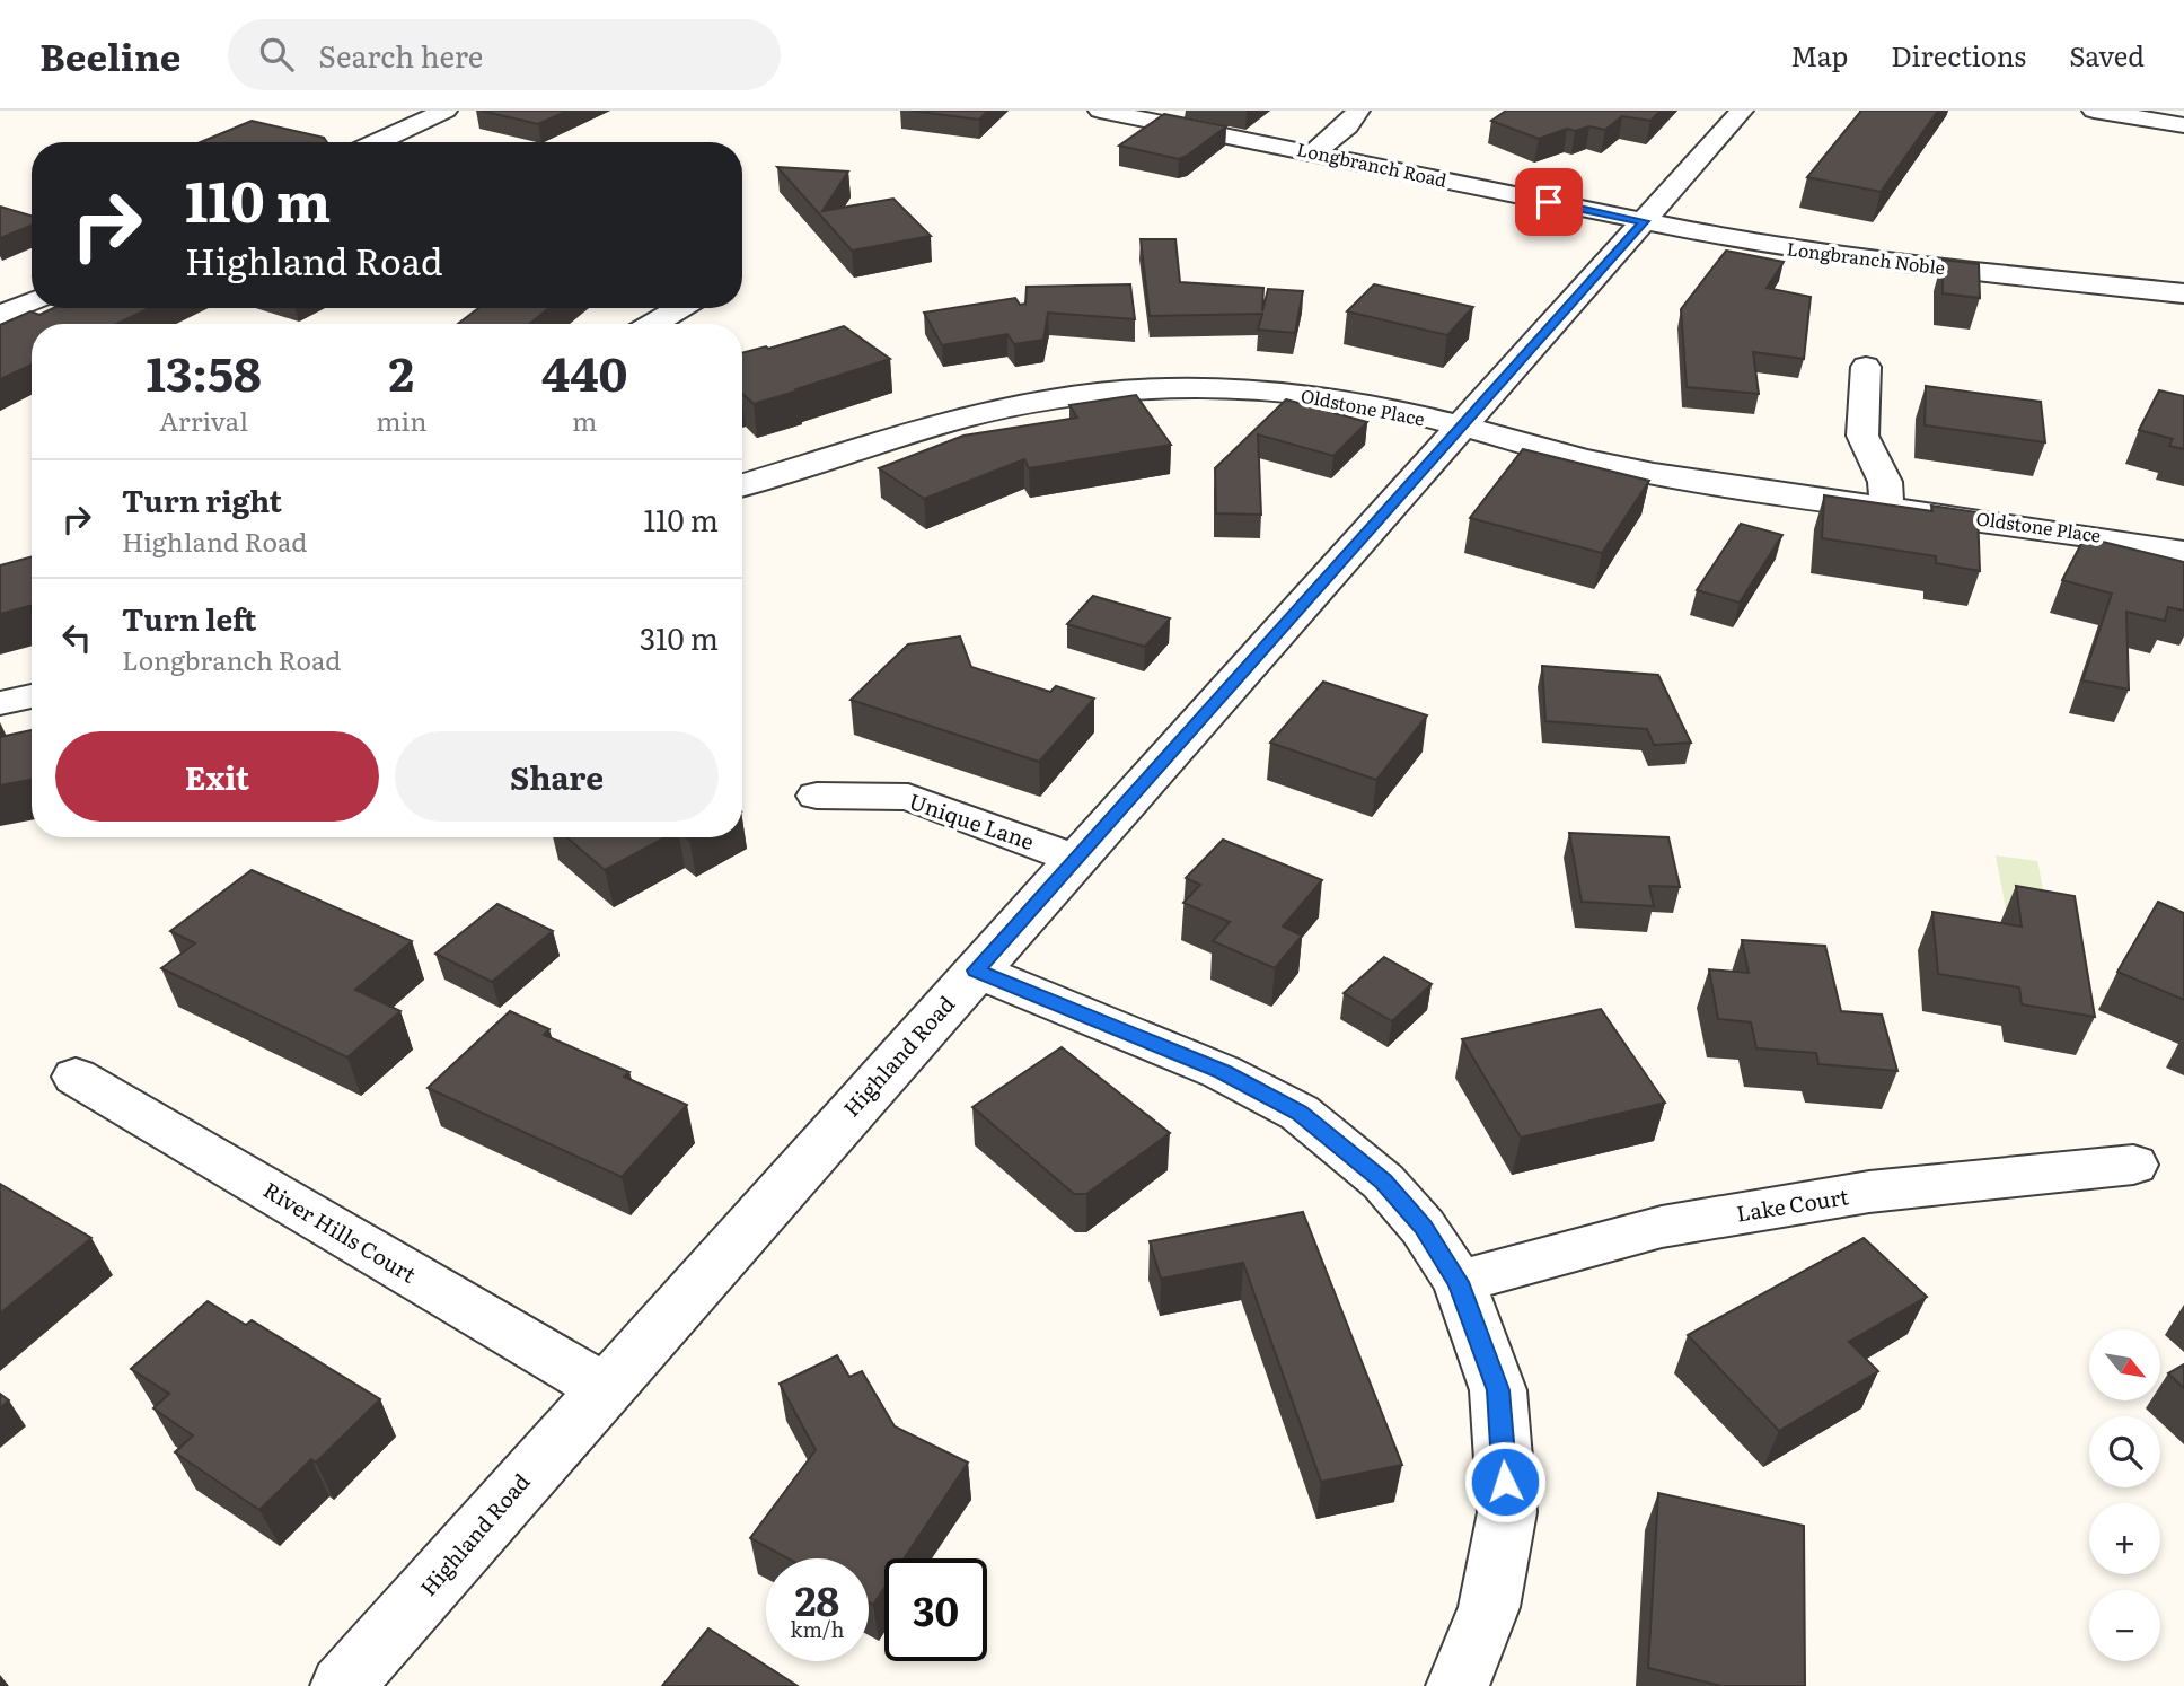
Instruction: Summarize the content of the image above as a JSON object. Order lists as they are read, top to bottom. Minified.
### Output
{"streets":{"street":["Longbranch Road","Longbranch Noble","Oldstone Place","Unique Lane","Highland Road","Lake Court","River Hills Court"]},"crossings":[["Longbranch Road","Longbranch Noble"],["Longbranch Road","Highland Road"],["Longbranch Noble","Highland Road"],["Oldstone Place","Highland Road"],["Unique Lane","Highland Road"],["Highland Road","River Hills Court"]],"north":"bottom right","page":{"header":"Beeline","search":"Search here","nav":["Map","Directions","Saved"],"turn":["110 m","Highland Road"],"eta":["13:58","Arrival","2","min","440","m"],"list":[{"name":"Turn right","note":"Highland Road","value":"110 m"},{"name":"Turn left","note":"Longbranch Road","value":"310 m"}],"buttons":["Exit","Share"],"map_buttons":["+","−"],"speed":"28 km/h","limit":"30"}}
